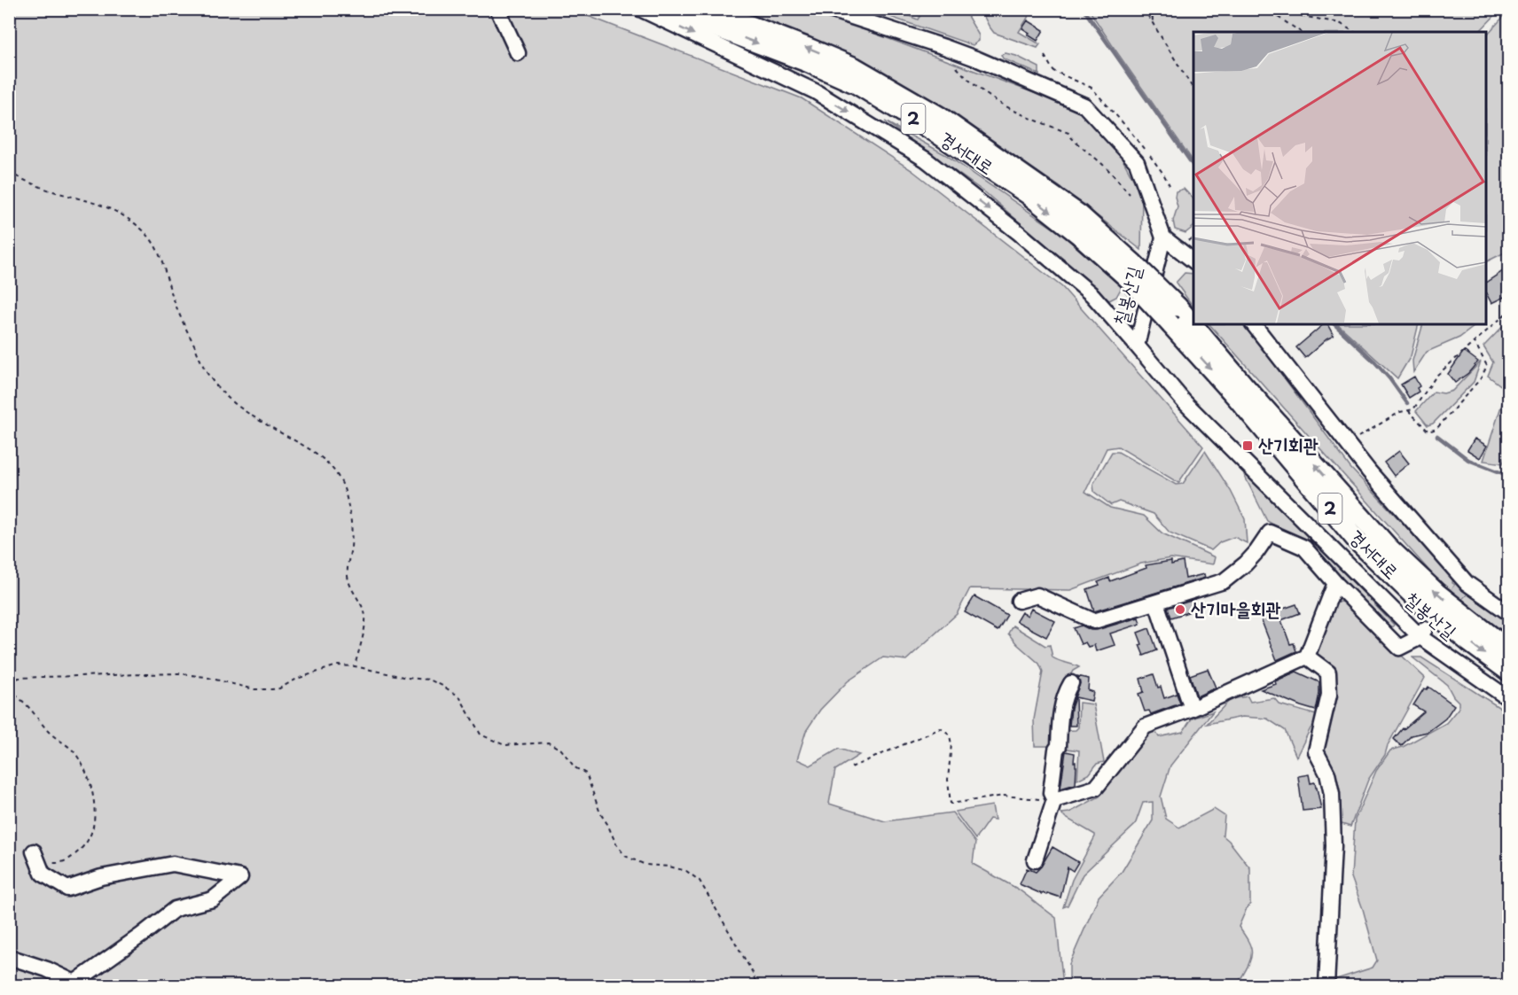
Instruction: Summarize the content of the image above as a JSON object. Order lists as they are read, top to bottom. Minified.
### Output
{"streets":{"main road":["2","경서대로"],"street":["칠봉산길"]},"places":{"transit":["산기회관"],"other":["산기마을회관"]}}
